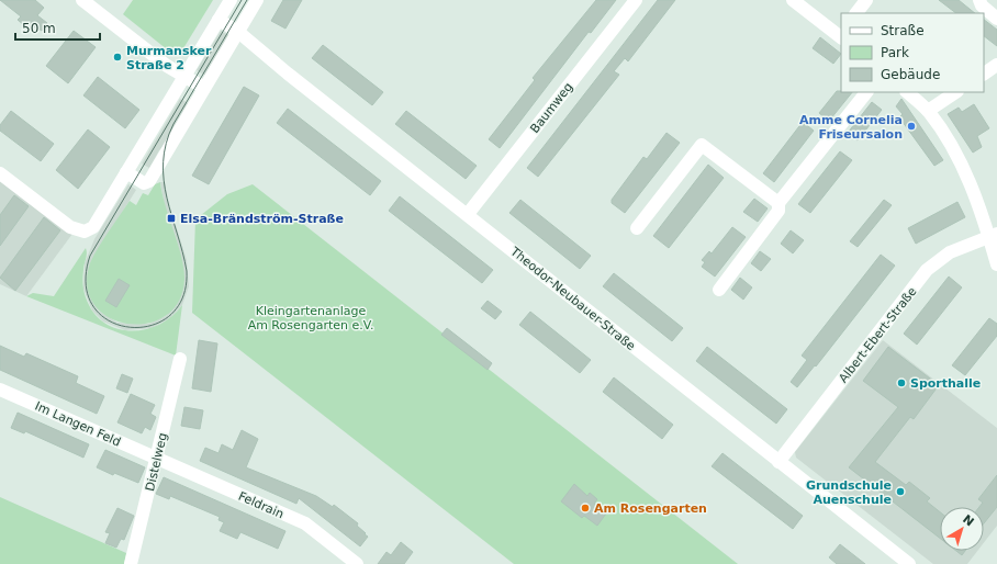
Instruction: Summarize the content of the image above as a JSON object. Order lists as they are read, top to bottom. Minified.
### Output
{"streets":{"street":["Baumweg","Theodor-Neubauer-Straße","Albert-Ebert-Straße","Im Langen Feld","Distelweg","Feldrain"]},"crossings":[["Baumweg","Theodor-Neubauer-Straße"],["Theodor-Neubauer-Straße","Albert-Ebert-Straße"],["Im Langen Feld","Distelweg"],["Im Langen Feld","Feldrain"],["Distelweg","Feldrain"]],"parks":["Kleingartenanlage Am Rosengarten e.V."],"places":{"other":["Murmansker Straße 2","Amme Cornelia Friseursalon","Sporthalle","Grundschule Auenschule","Am Rosengarten"],"transit":["Elsa-Brändström-Straße"]},"legend":["Straße","Park","Gebäude"],"scale_bar":"50 m","north":"top right"}
